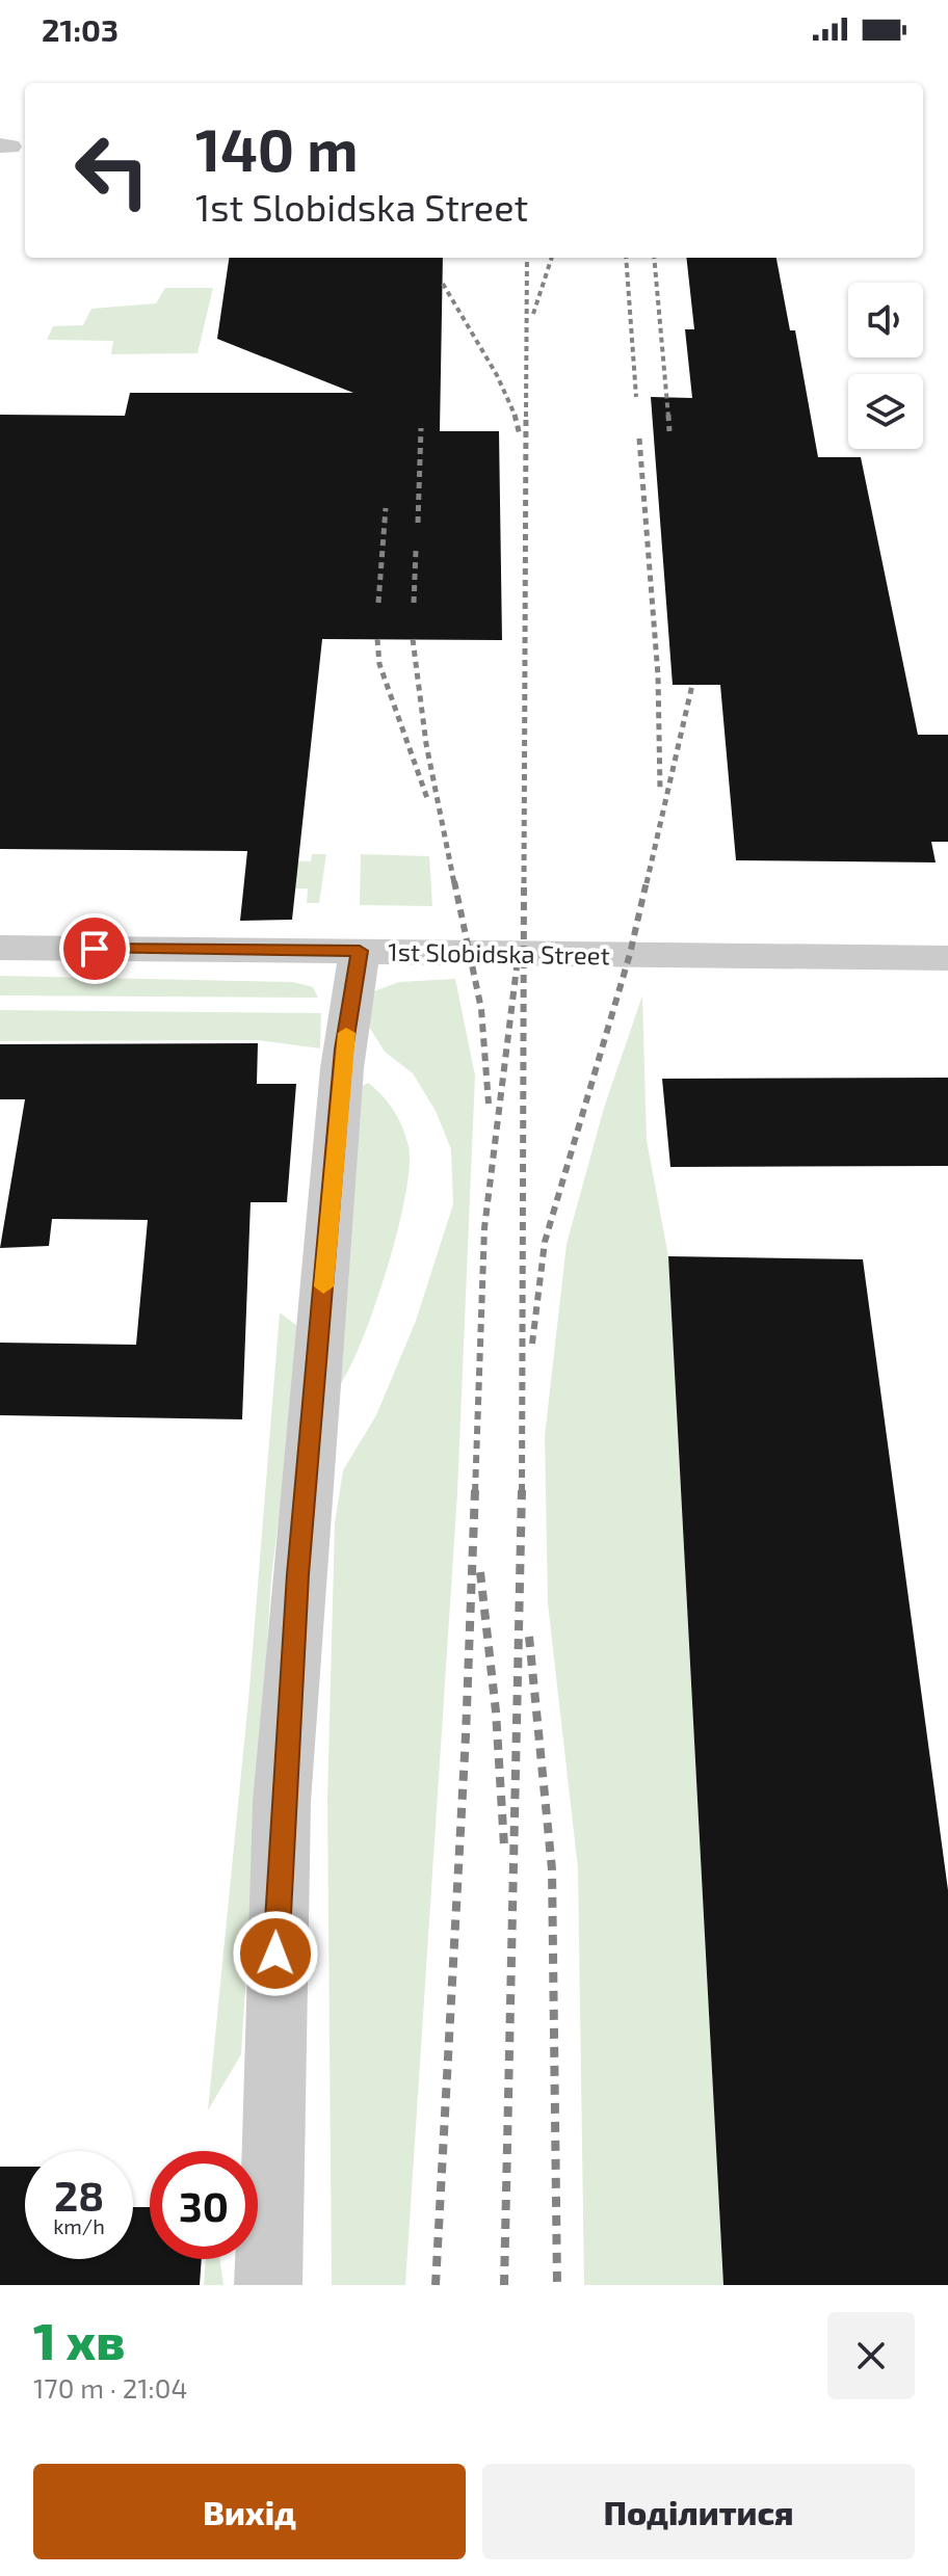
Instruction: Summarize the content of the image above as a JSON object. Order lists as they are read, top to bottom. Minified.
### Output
{"streets":{"street":["1st Slobidska Street"]},"page":{"status":"21:03","turn":["140 m","1st Slobidska Street"],"speed":"28 km/h","limit":"30","heading":["1 хв","170 m · 21:04"],"buttons":["Вихід","Поділитися"]}}
